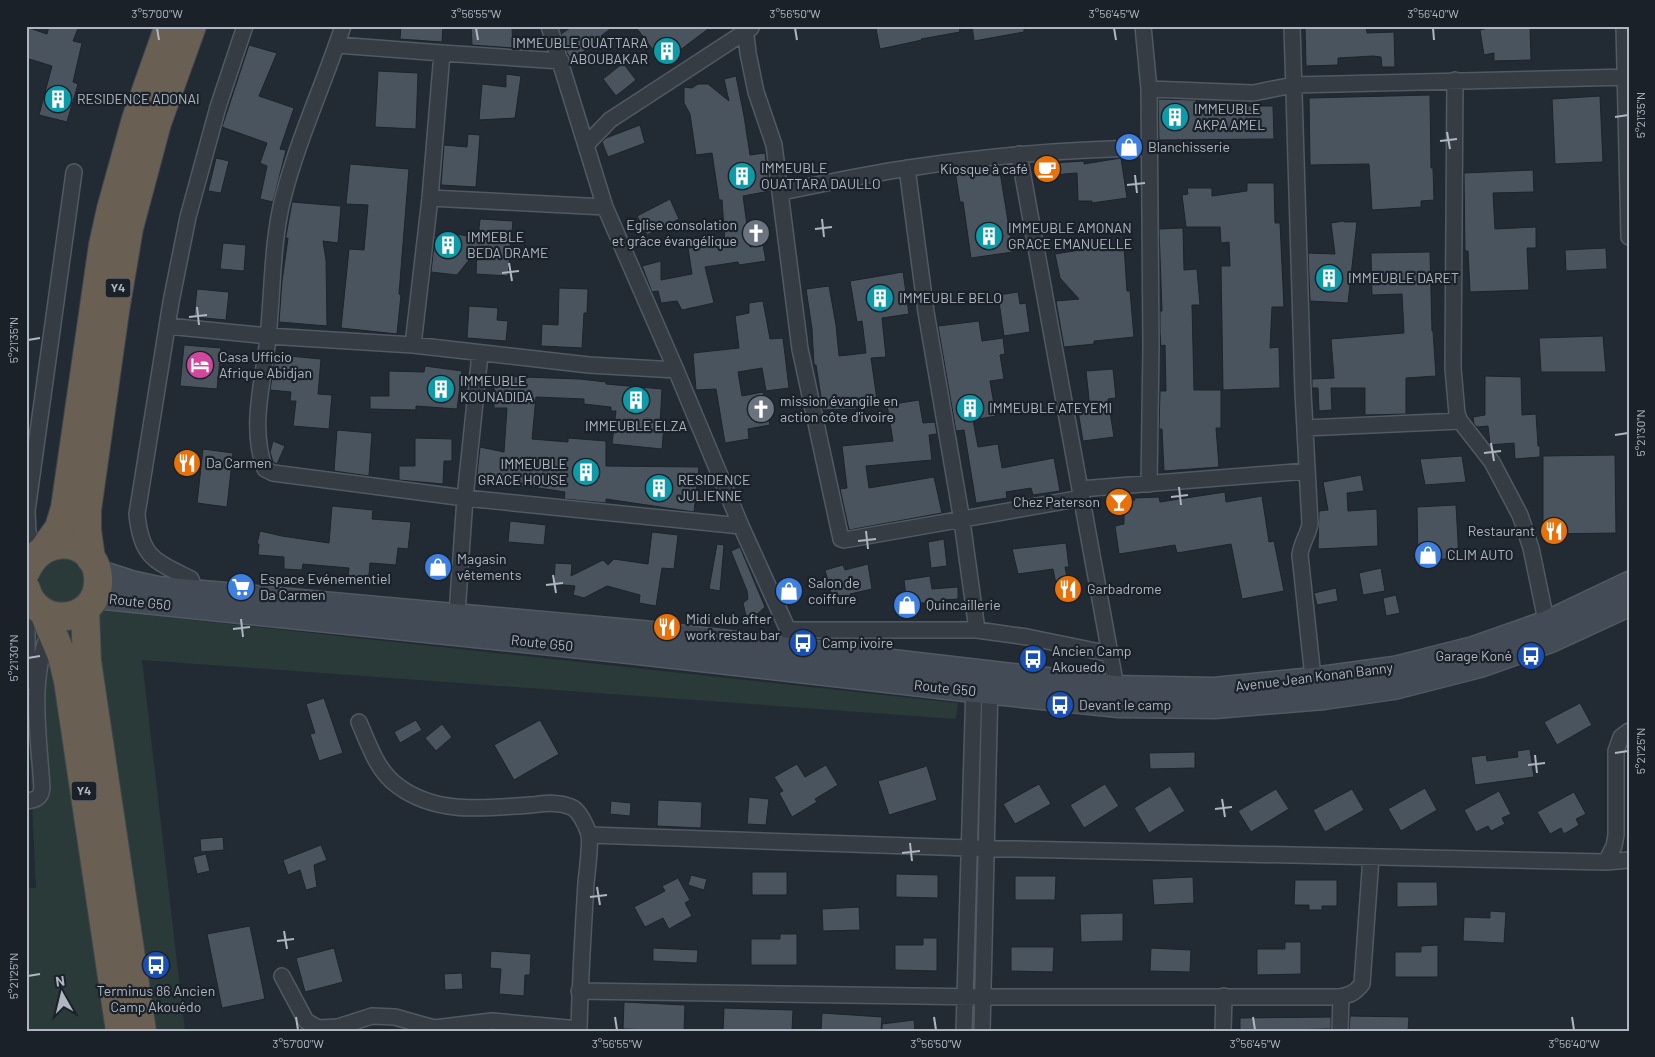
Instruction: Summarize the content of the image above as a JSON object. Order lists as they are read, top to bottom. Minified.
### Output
{"streets":{"highway":["Y4"],"street":["Route G50","Avenue Jean Konan Banny"]},"crossings":[["Y4","Route G50"],["Route G50","Avenue Jean Konan Banny"]],"places":{"building":["IMMEUBLE OUATTARA ABOUBAKAR","RESIDENCE ADONAI","IMMEUBLE AKPA AMEL","IMMEUBLE OUATTARA DAULLO","IMMEUBLE AMONAN GRACE EMANUELLE","IMMEBLE BEDA DRAME","IMMEUBLE DARET","IMMEUBLE BELO","IMMEUBLE KOUNADIDA","IMMEUBLE ELZA","IMMEUBLE ATEYEMI","IMMEUBLE GRACE HOUSE","RESIDENCE JULIENNE"],"shop":["Blanchisserie","CLIM AUTO","Magasin vêtements","Salon de coiffure","Quincaillerie"],"cafe":["Kiosque à café"],"church":["Eglise consolation et grâce évangélique","mission évangile en action côte d'ivoire"],"hotel":["Casa Ufficio Afrique Abidjan"],"restaurant":["Da Carmen","Restaurant","Garbadrome","Midi club after work restau bar"],"bar":["Chez Paterson"],"supermarket":["Espace Evénementiel Da Carmen"],"bus stop":["Camp ivoire","Garage Koné","Ancien Camp Akouedo","Devant le camp","Terminus 86 Ancien Camp Akouédo"]},"north":"top","coordinates":["3°57'00\"W","3°56'55\"W","3°56'50\"W","3°56'45\"W","3°56'40\"W","5°21'35\"N","5°21'30\"N","5°21'25\"N"]}
